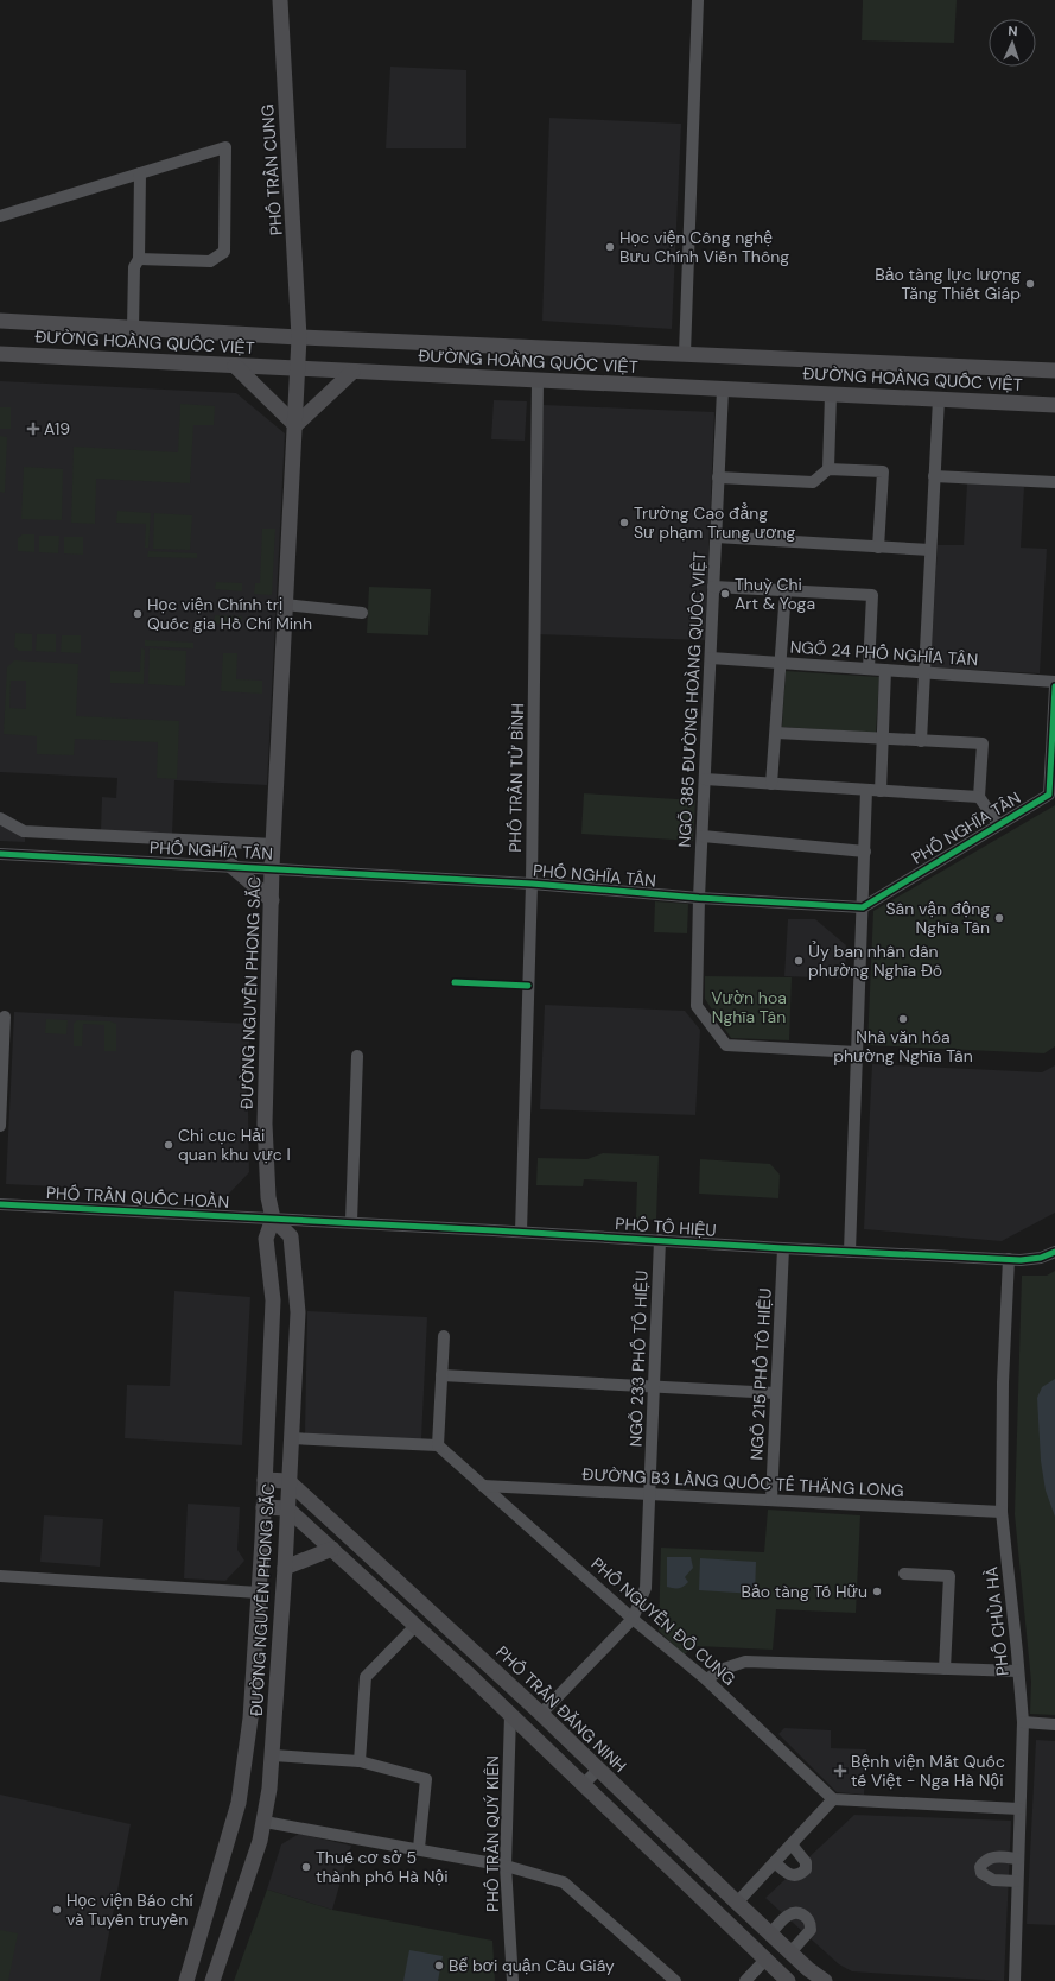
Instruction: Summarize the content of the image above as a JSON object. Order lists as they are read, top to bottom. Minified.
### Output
{"streets":{"main road":["PHỐ TRẦN CUNG","ĐƯỜNG HOÀNG QUỐC VIỆT","ĐƯỜNG NGUYỄN PHONG SẮC","PHỐ TRẦN ĐĂNG NINH"],"street":["NGÕ 24 PHỐ NGHĨA TÂN","NGÕ 385 ĐƯỜNG HOÀNG QUỐC VIỆT","PHỐ TRẦN TỬ BÌNH","PHỐ NGHĨA TÂN","PHỐ TRẦN QUỐC HOÀN","PHỐ TÔ HIỆU","NGÕ 233 PHỐ TÔ HIỆU","NGÕ 215 PHỐ TÔ HIỆU","ĐƯỜNG B3 LÀNG QUỐC TẾ THĂNG LONG","PHỐ NGUYỄN ĐỖ CUNG","PHỐ CHÙA HÀ","PHỐ TRẦN QUÝ KIÊN"]},"crossings":[["PHỐ TRẦN CUNG","ĐƯỜNG HOÀNG QUỐC VIỆT"],["PHỐ TRẦN CUNG","ĐƯỜNG NGUYỄN PHONG SẮC"],["ĐƯỜNG HOÀNG QUỐC VIỆT","NGÕ 385 ĐƯỜNG HOÀNG QUỐC VIỆT"],["ĐƯỜNG HOÀNG QUỐC VIỆT","PHỐ TRẦN TỬ BÌNH"],["ĐƯỜNG HOÀNG QUỐC VIỆT","ĐƯỜNG NGUYỄN PHONG SẮC"],["NGÕ 24 PHỐ NGHĨA TÂN","NGÕ 385 ĐƯỜNG HOÀNG QUỐC VIỆT"],["NGÕ 385 ĐƯỜNG HOÀNG QUỐC VIỆT","PHỐ NGHĨA TÂN"],["PHỐ TRẦN TỬ BÌNH","PHỐ NGHĨA TÂN"],["PHỐ TRẦN TỬ BÌNH","PHỐ TÔ HIỆU"],["PHỐ NGHĨA TÂN","ĐƯỜNG NGUYỄN PHONG SẮC"],["ĐƯỜNG NGUYỄN PHONG SẮC","PHỐ TRẦN QUỐC HOÀN"],["ĐƯỜNG NGUYỄN PHONG SẮC","PHỐ TÔ HIỆU"],["ĐƯỜNG NGUYỄN PHONG SẮC","PHỐ TRẦN ĐĂNG NINH"],["PHỐ TRẦN QUỐC HOÀN","PHỐ TÔ HIỆU"],["PHỐ TÔ HIỆU","NGÕ 233 PHỐ TÔ HIỆU"],["PHỐ TÔ HIỆU","NGÕ 215 PHỐ TÔ HIỆU"],["PHỐ TÔ HIỆU","PHỐ CHÙA HÀ"],["NGÕ 233 PHỐ TÔ HIỆU","ĐƯỜNG B3 LÀNG QUỐC TẾ THĂNG LONG"],["NGÕ 233 PHỐ TÔ HIỆU","PHỐ NGUYỄN ĐỖ CUNG"],["NGÕ 215 PHỐ TÔ HIỆU","ĐƯỜNG B3 LÀNG QUỐC TẾ THĂNG LONG"],["ĐƯỜNG B3 LÀNG QUỐC TẾ THĂNG LONG","PHỐ NGUYỄN ĐỖ CUNG"],["ĐƯỜNG B3 LÀNG QUỐC TẾ THĂNG LONG","PHỐ CHÙA HÀ"]],"parks":["Vườn hoa Nghĩa Tân"],"places":{"other":["Học viện Công nghệ Bưu Chính Viễn Thông","Bảo tàng lực lượng Tăng Thiết Giáp","Trường Cao đẳng Sư phạm Trung ương","Thuỳ Chi Art & Yoga","Học viện Chính trị Quốc gia Hồ Chí Minh","Sân vận động Nghĩa Tân","Ủy ban nhân dân phường Nghĩa Đô","Nhà văn hóa phường Nghĩa Tân","Chi cục Hải quan khu vực I","Bảo tàng Tố Hữu","Thuế cơ sở 5 thành phố Hà Nội","Học viện Báo chí và Tuyên truyền","Bể bơi quận Cầu Giấy"],"health":["A19","Bệnh viện Mắt Quốc tế Việt - Nga Hà Nội"]},"north":"top"}
